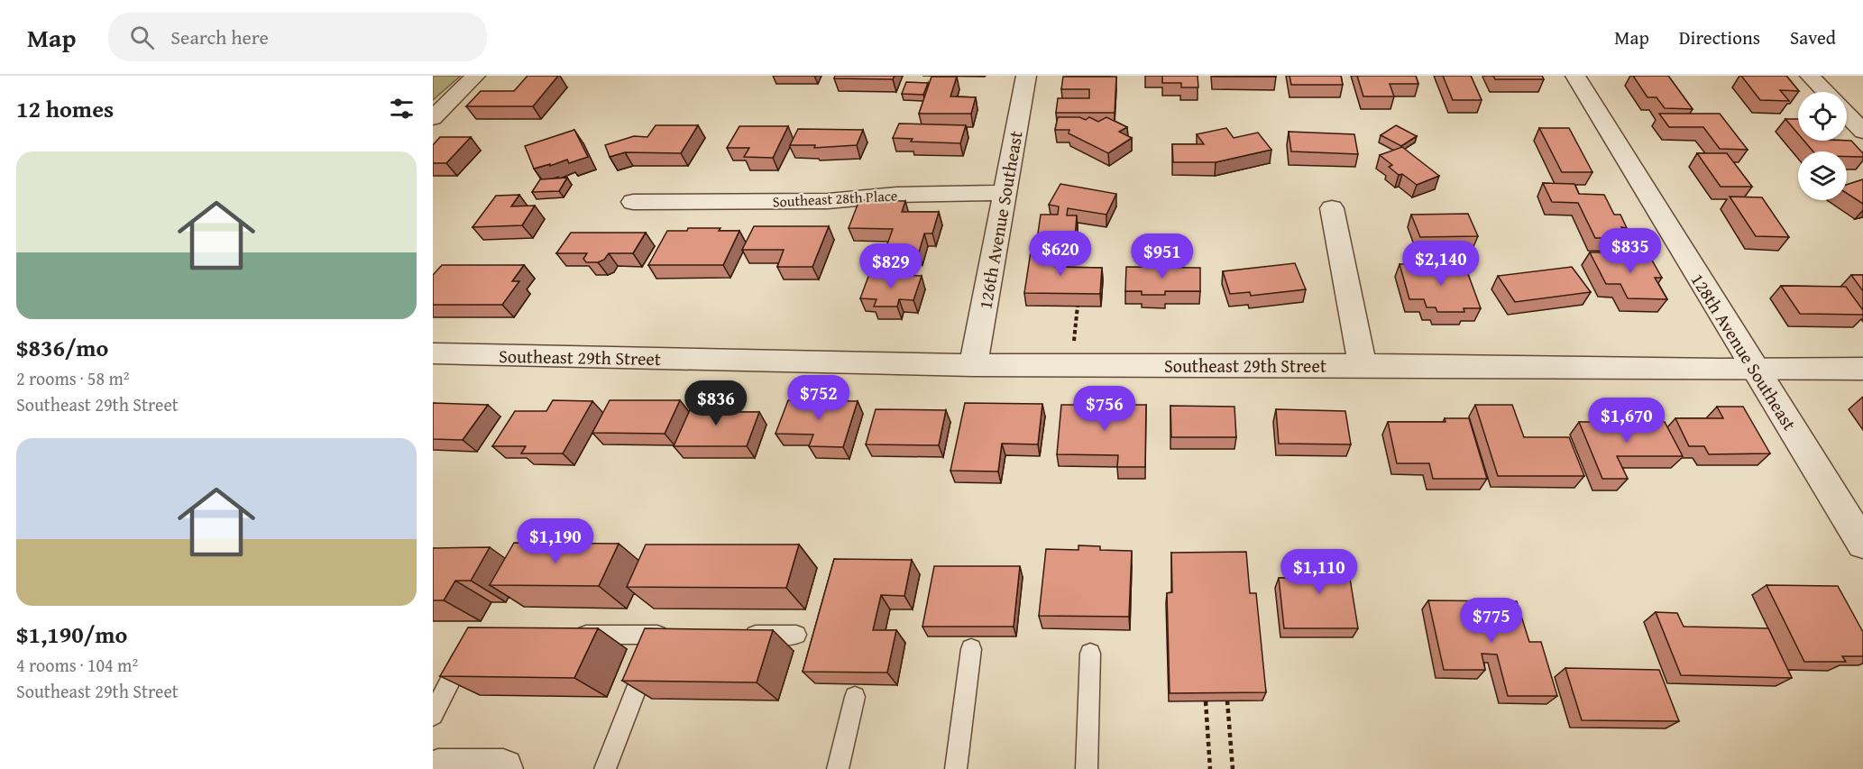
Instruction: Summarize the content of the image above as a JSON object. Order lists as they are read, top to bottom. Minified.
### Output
{"streets":{"street":["Southeast 28th Place","126th Avenue Southeast","128th Avenue Southeast","Southeast 29th Street"]},"crossings":[["Southeast 28th Place","126th Avenue Southeast"],["126th Avenue Southeast","Southeast 29th Street"],["128th Avenue Southeast","Southeast 29th Street"]],"page":{"header":"Map","search":"Search here","nav":["Map","Directions","Saved"],"heading":"12 homes","list":[{"name":"$836/mo","note":"2 rooms · 58 m² · Southeast 29th Street"},{"name":"$1,190/mo","note":"4 rooms · 104 m² · Southeast 29th Street"}],"price":["$835","$620","$951","$2,140","$829","$752","$836","$756","$1,670","$1,190","$1,110","$775"]}}
